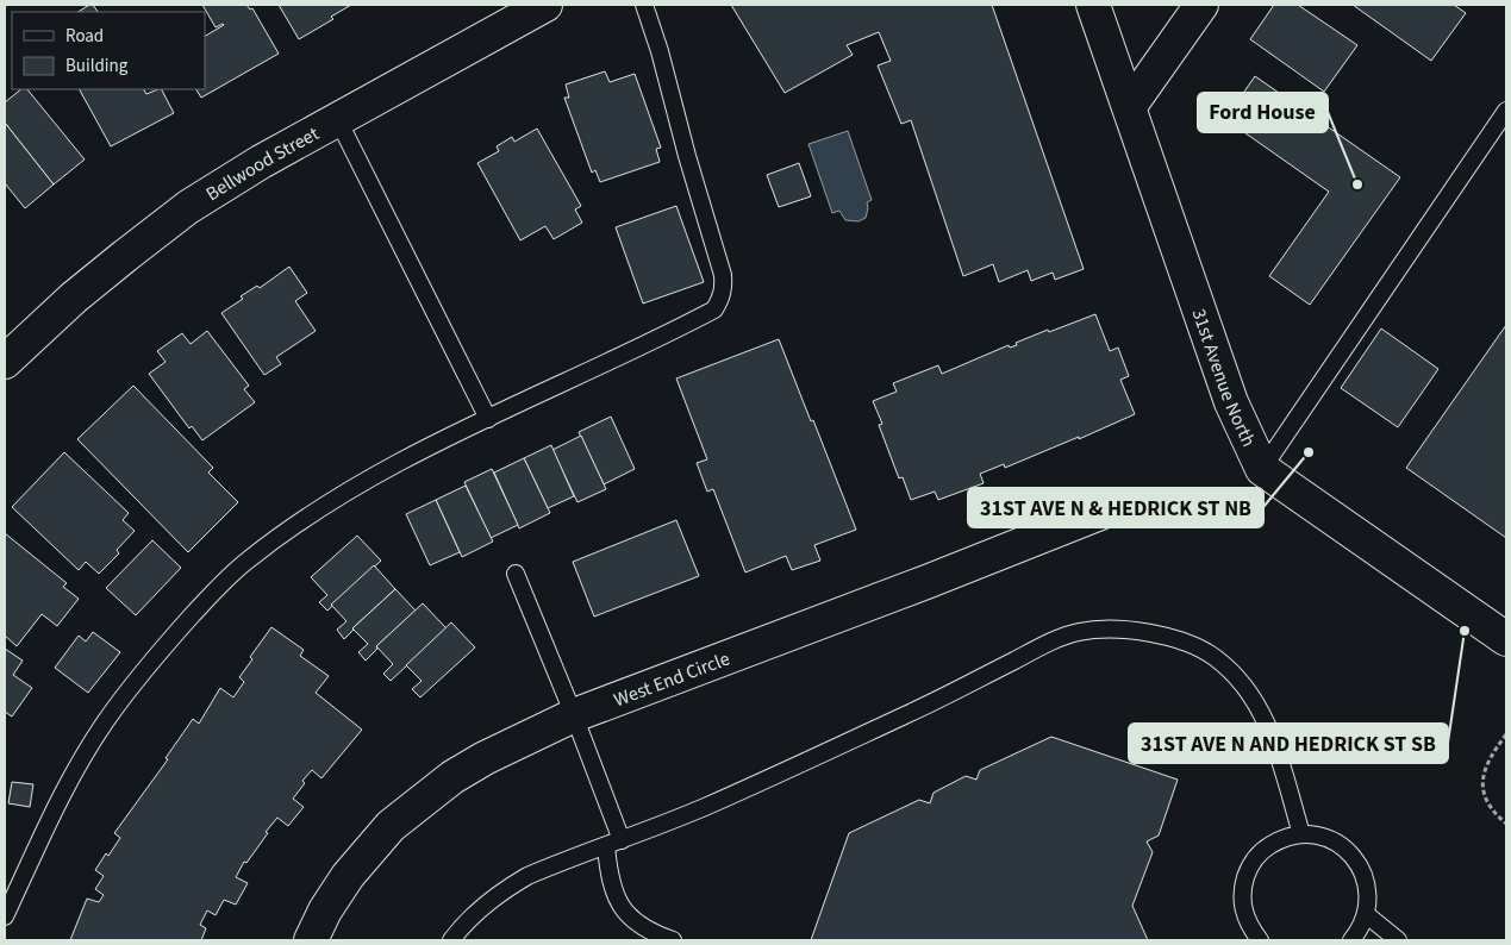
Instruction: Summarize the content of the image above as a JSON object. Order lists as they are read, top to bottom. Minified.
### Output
{"streets":{"street":["Bellwood Street","31st Avenue North","West End Circle"]},"places":["Ford House","31ST AVE N & HEDRICK ST NB","31ST AVE N AND HEDRICK ST SB"],"legend":["Road","Building"]}
